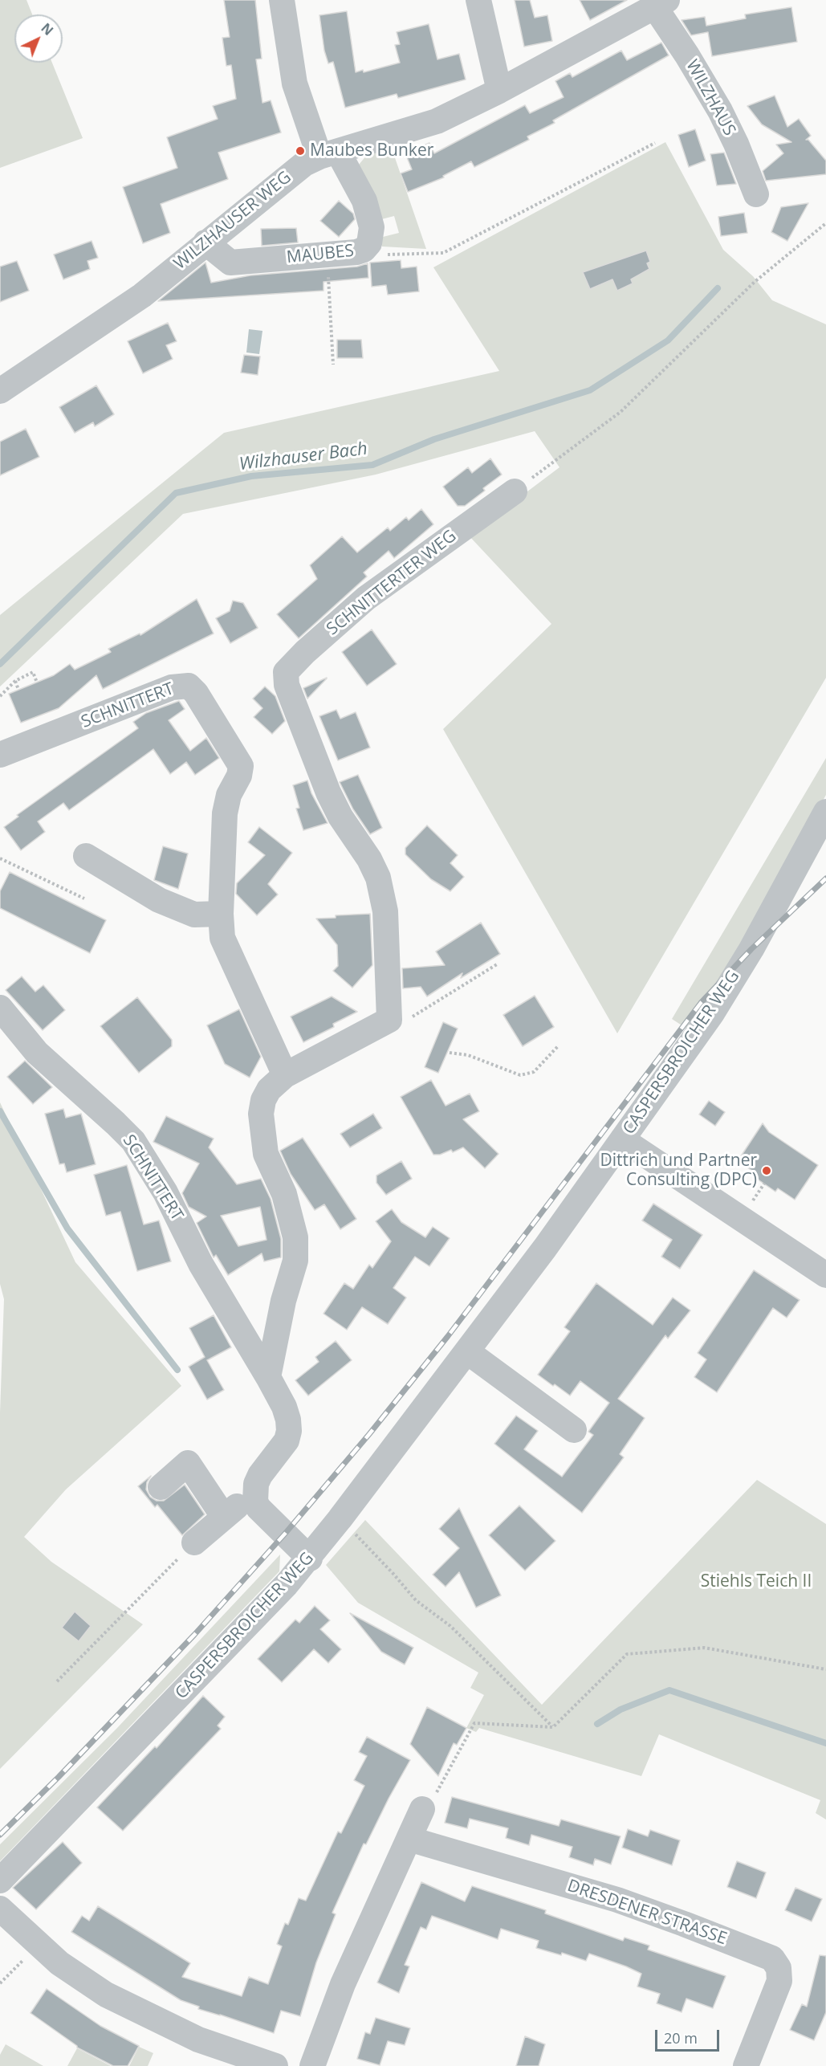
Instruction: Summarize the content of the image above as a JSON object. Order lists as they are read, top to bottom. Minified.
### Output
{"streets":{"street":["WILZHAUS","WILZHAUSER WEG","MAUBES","SCHNITTERTER WEG","SCHNITTERT","CASPERSBROICHER WEG","DRESDENER STRASSE"]},"crossings":[["WILZHAUS","WILZHAUSER WEG"],["WILZHAUSER WEG","MAUBES"],["SCHNITTERTER WEG","SCHNITTERT"]],"water":["Wilzhauser Bach"],"parks":["Stiehls Teich II"],"places":["Maubes Bunker","Dittrich und Partner Consulting (DPC)"],"scale_bar":"20 m","north":"top right"}
